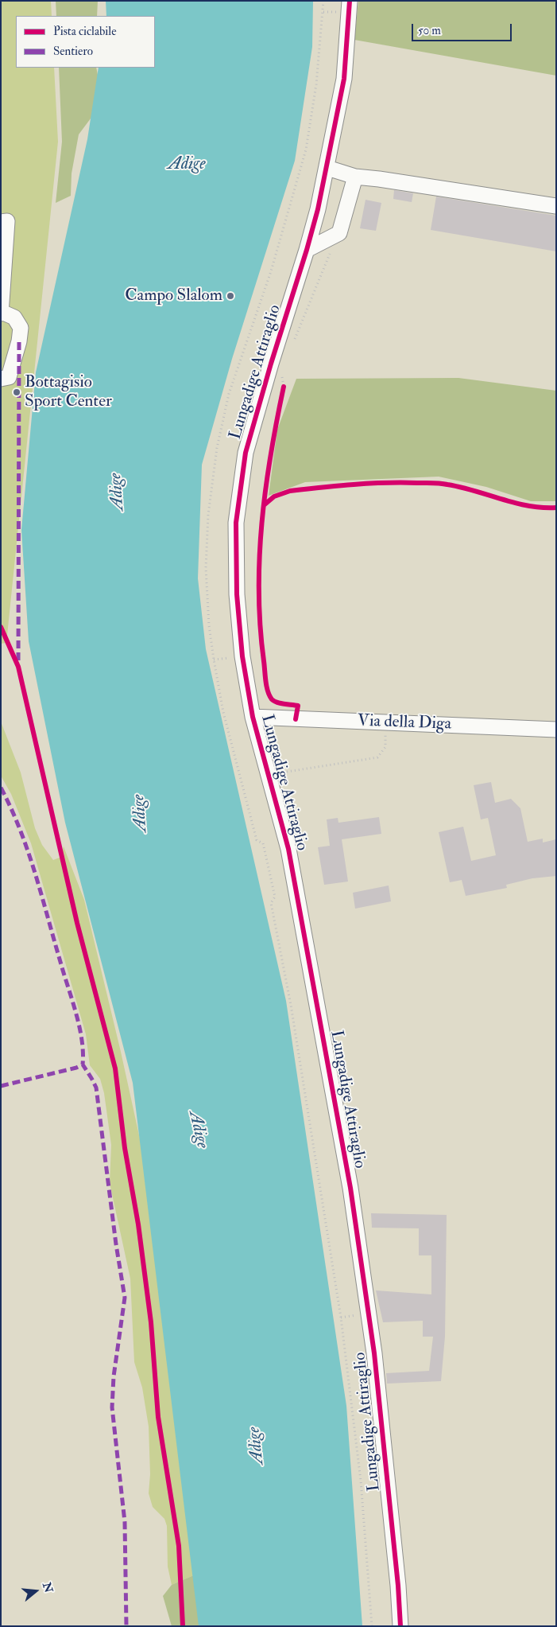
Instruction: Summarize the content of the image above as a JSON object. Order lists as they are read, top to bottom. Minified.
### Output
{"streets":{"street":["Lungadige Attiraglio","Via della Diga"]},"crossings":[["Lungadige Attiraglio","Via della Diga"]],"water":["Adige"],"places":["Campo Slalom","Bottagisio Sport Center"],"legend":["Pista ciclabile","Sentiero"],"scale_bar":"50 m","north":"right"}
